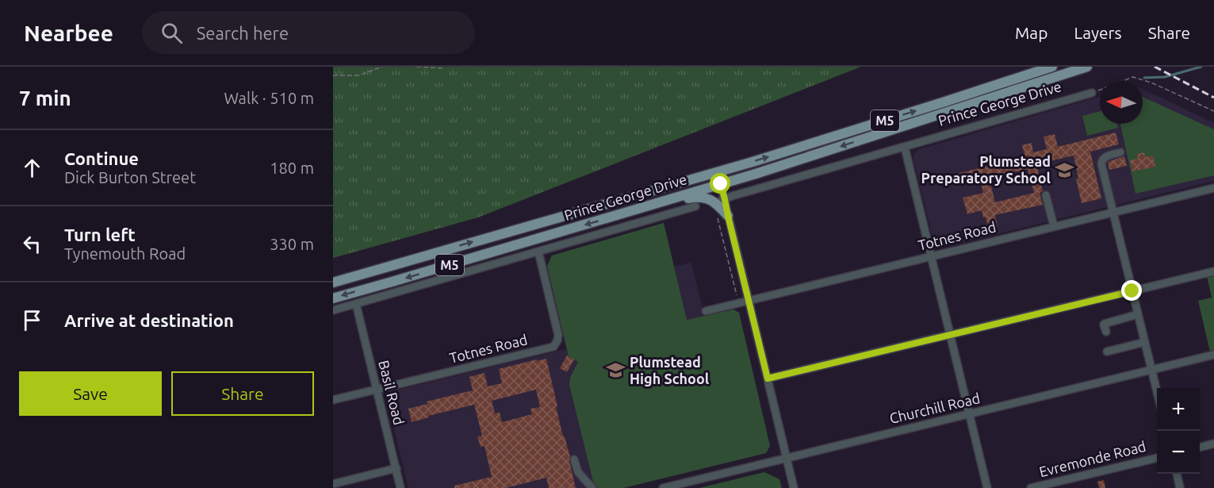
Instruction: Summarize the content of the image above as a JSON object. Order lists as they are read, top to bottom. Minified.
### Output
{"streets":{"main road":["Prince George Drive","M5"],"street":["Totnes Road","Basil Road","Churchill Road","Evremonde Road"]},"crossings":[["Totnes Road","Basil Road"]],"places":{"school or university":["Plumstead Preparatory School","Plumstead High School"]},"north":"left","page":{"header":"Nearbee","search":"Search here","nav":["Map","Layers","Share"],"heading":["7 min","Walk · 510 m"],"list":[["Continue","Dick Burton Street","180 m"],["Turn left","Tynemouth Road","330 m"],"Arrive at destination"],"buttons":["Save","Share"],"map_buttons":["+","−"]}}
